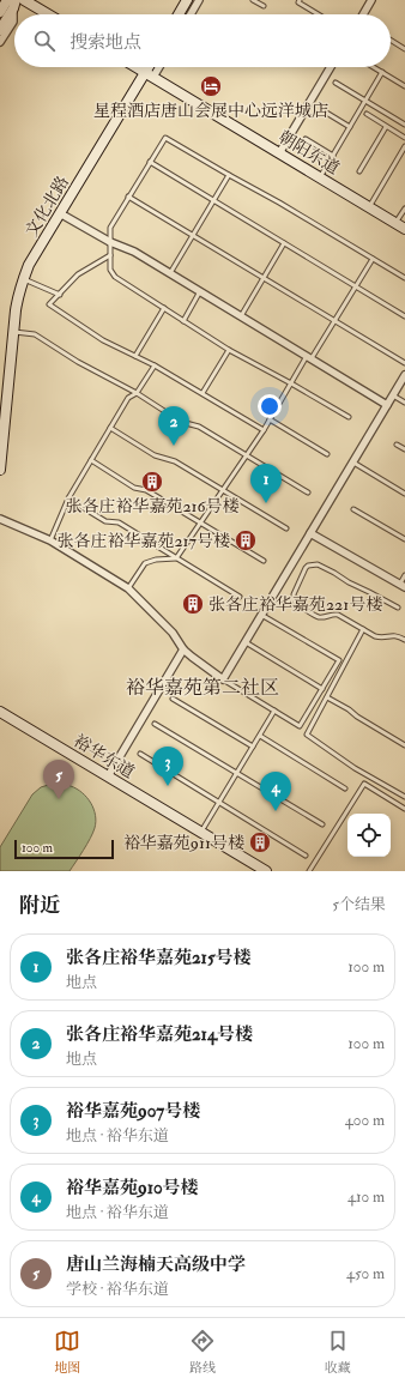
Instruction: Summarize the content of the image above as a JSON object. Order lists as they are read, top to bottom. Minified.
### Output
{"streets":{"street":["朝阳东道","文化北路","裕华东道"]},"crossings":[["朝阳东道","文化北路"]],"districts":["裕华嘉苑第二社区"],"places":{"hotel":["星程酒店唐山会展中心远洋城店"],"building":["张各庄裕华嘉苑216号楼","张各庄裕华嘉苑217号楼","张各庄裕华嘉苑221号楼","裕华嘉苑911号楼"]},"scale_bar":"100 m","page":{"search":"搜索地点","pins":["2","1","3","5","4"],"scale":"100 m","heading":["附近","5个结果"],"list":[{"mark":"1","name":"张各庄裕华嘉苑215号楼","note":"地点","value":"100 m"},{"mark":"2","name":"张各庄裕华嘉苑214号楼","note":"地点","value":"100 m"},{"mark":"3","name":"裕华嘉苑907号楼","note":"地点 · 裕华东道","value":"400 m"},{"mark":"4","name":"裕华嘉苑910号楼","note":"地点 · 裕华东道","value":"410 m"},{"mark":"5","name":"唐山兰海楠天高级中学","note":"学校 · 裕华东道","value":"450 m"}],"nav":["地图","路线","收藏"]}}
